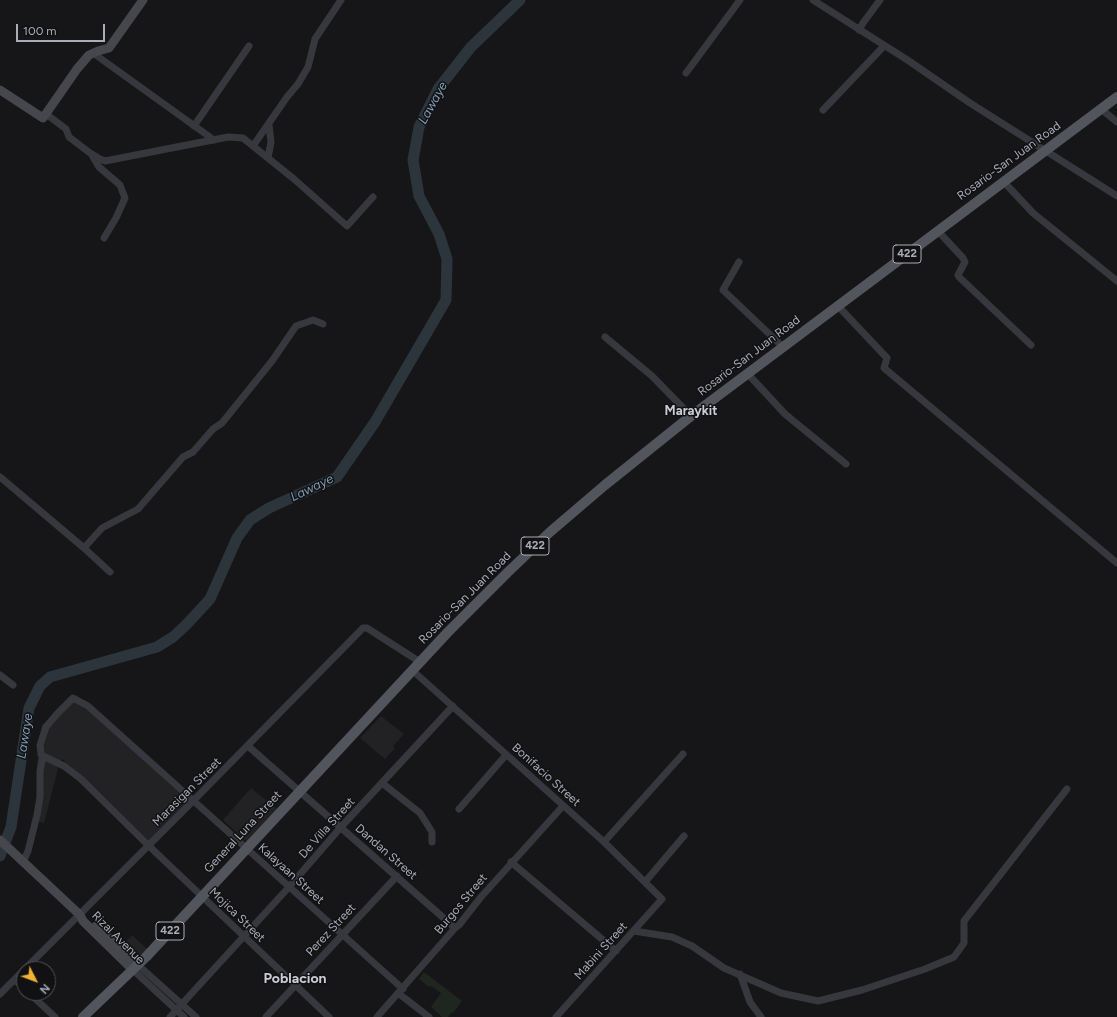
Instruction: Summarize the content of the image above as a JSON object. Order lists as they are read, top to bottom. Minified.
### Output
{"streets":{"main road":["Rosario-San Juan Road","422","General Luna Street"],"street":["Bonifacio Street","Marasigan Street","De Villa Street","Dandan Street","Kalayaan Street","Burgos Street","Mojica Street","Perez Street","Rizal Avenue","Mabini Street"]},"crossings":[["Rosario-San Juan Road","Marasigan Street"],["Rosario-San Juan Road","General Luna Street"],["Bonifacio Street","De Villa Street"],["Bonifacio Street","General Luna Street"],["Bonifacio Street","Burgos Street"],["Bonifacio Street","Mabini Street"],["Marasigan Street","General Luna Street"],["Marasigan Street","Dandan Street"],["Marasigan Street","Kalayaan Street"],["Marasigan Street","Mojica Street"],["Marasigan Street","Rizal Avenue"],["De Villa Street","Dandan Street"],["De Villa Street","Kalayaan Street"],["De Villa Street","Mojica Street"],["De Villa Street","Rizal Avenue"],["General Luna Street","Dandan Street"],["General Luna Street","Kalayaan Street"],["General Luna Street","Mojica Street"],["General Luna Street","Rizal Avenue"],["Dandan Street","Burgos Street"],["Dandan Street","Perez Street"],["Kalayaan Street","Burgos Street"],["Kalayaan Street","Mojica Street"],["Kalayaan Street","Perez Street"],["Mojica Street","Perez Street"]],"districts":["Maraykit","Poblacion"],"water":["Lawaye"],"scale_bar":"100 m","north":"bottom right"}
